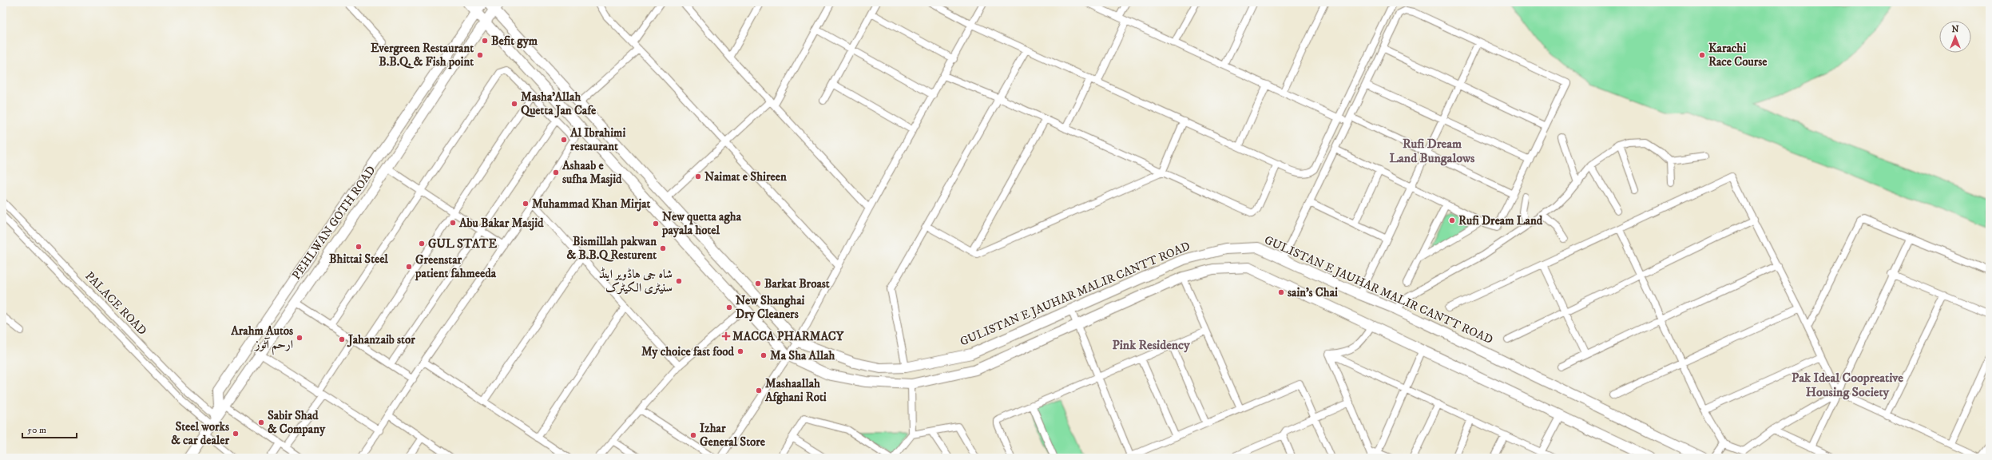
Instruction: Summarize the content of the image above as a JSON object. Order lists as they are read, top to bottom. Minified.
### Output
{"streets":{"main road":["PEHLWAN GOTH ROAD","GULISTAN E JAUHAR MALIR CANTT ROAD"],"street":["PALACE ROAD"]},"crossings":[["PEHLWAN GOTH ROAD","GULISTAN E JAUHAR MALIR CANTT ROAD"],["PEHLWAN GOTH ROAD","PALACE ROAD"]],"districts":["Rufi Dream Land Bungalows","Pink Residency","Pak Ideal Coopreative Housing Society"],"places":{"other":["Befit gym","Evergreen Restaurant B.B.Q. & Fish point","Karachi Race Course","Masha'Allah Quetta Jan Cafe","Al Ibrahimi restaurant","Ashaab e sufha Masjid","Naimat e Shireen","Muhammad Khan Mirjat","Rufi Dream Land","Abu Bakar Masjid","New quetta agha payala hotel","GUL STATE","Bhittai Steel","Bismillah pakwan & B.B.Q Resturent","Greenstar patient fahmeeda","شاہ جی ہاڈویر اینڈ سنیٹری الکیٹرک","Barkat Broast","sain's Chai","New Shanghai Dry Cleaners","Arahm Autos ارحم آٹوز","Jahanzaib stor","My choice fast food","Ma Sha Allah","Mashaallah Afghani Roti","Sabir Shad & Company","Steel works & car dealer","Izhar General Store"],"health":["MACCA PHARMACY"]},"scale_bar":"50 m","north":"top"}
